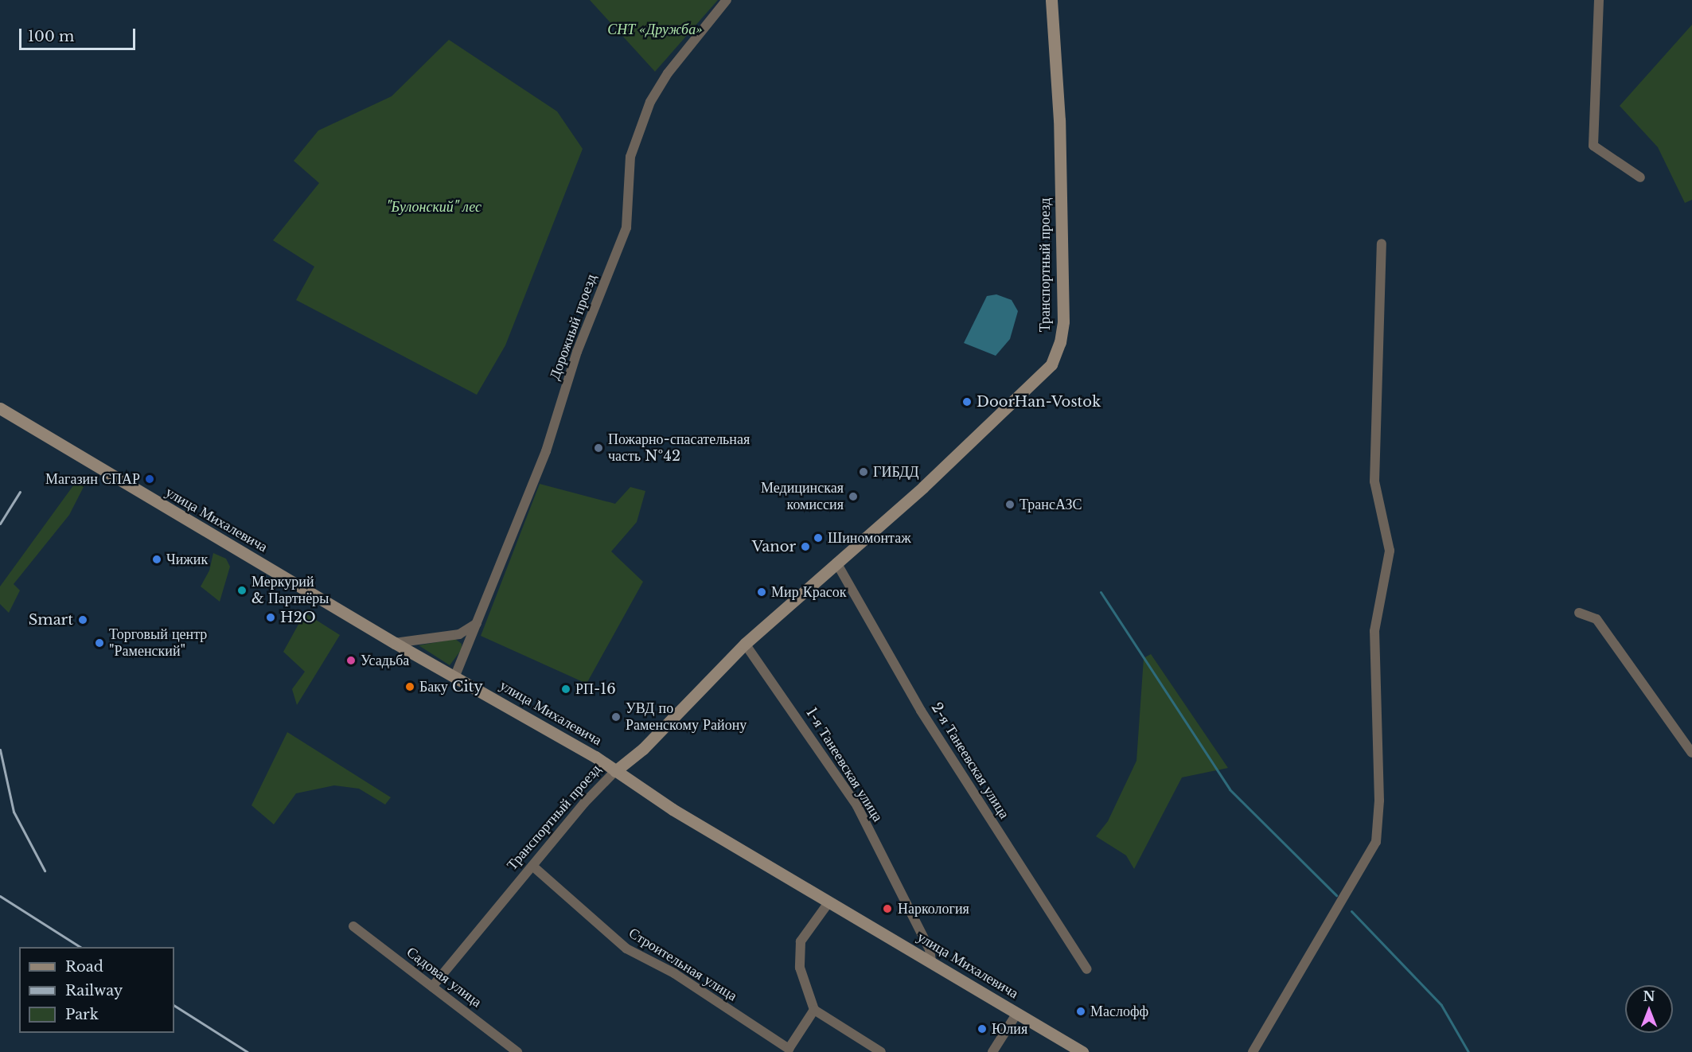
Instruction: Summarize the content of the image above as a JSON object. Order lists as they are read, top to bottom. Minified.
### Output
{"streets":{"main road":["Транспортный проезд","улица Михалевича"],"street":["Дорожный проезд","2-я Танеевская улица","1-я Танеевская улица","Строительная улица","Садовая улица"]},"crossings":[["Транспортный проезд","улица Михалевича"],["Транспортный проезд","2-я Танеевская улица"],["Транспортный проезд","1-я Танеевская улица"],["Транспортный проезд","Строительная улица"],["Транспортный проезд","Садовая улица"],["Дорожный проезд","улица Михалевича"],["улица Михалевича","1-я Танеевская улица"]],"parks":["СНТ «Дружба»","\"Булонский\" лес"],"places":["DoorHan-Vostok","Пожарно-спасательная часть №42","ГИБДД","Магазин СПАР","Медицинская комиссия","ТрансАЗС","Шиномонтаж","Vanor","Чижик","Меркурий & Партнёры","Мир Красок","H2O","Smart","Торговый центр \"Раменский\"","Усадьба","Баку City","РП-16","УВД по Раменскому Району","Наркология","Маслофф","Юлия"],"legend":["Road","Railway","Park"],"scale_bar":"100 m","north":"top"}
